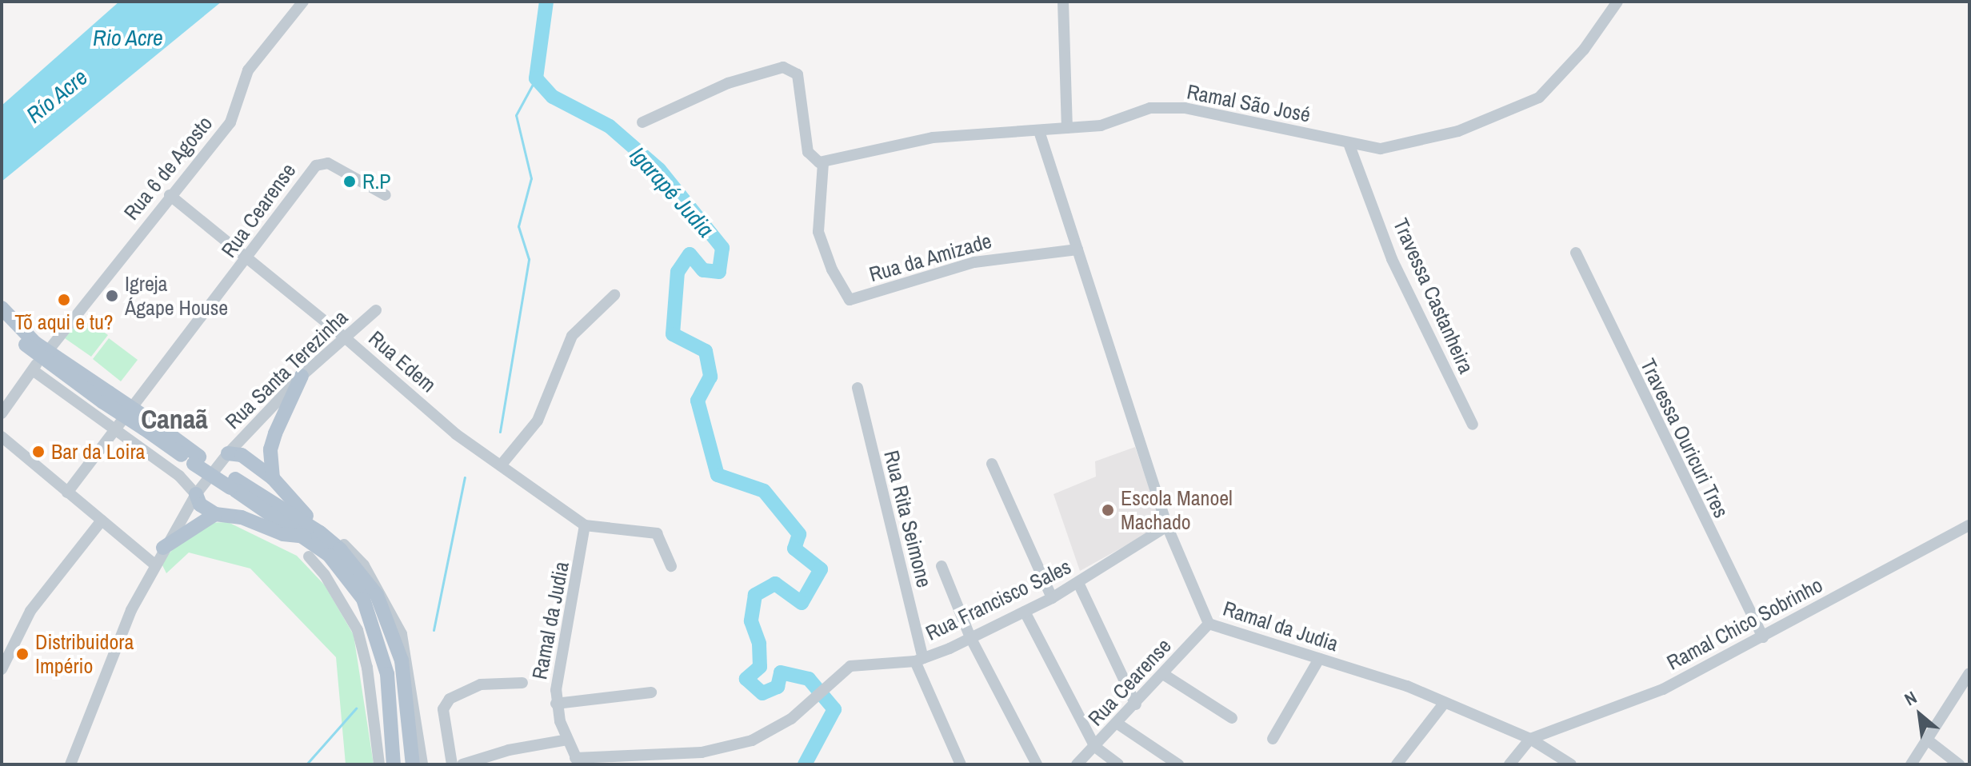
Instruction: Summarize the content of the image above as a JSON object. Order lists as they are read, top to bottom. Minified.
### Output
{"streets":{"street":["Ramal São José","Rua 6 de Agosto","Rua Cearense","Rua da Amizade","Travessa Castanheira","Rua Edem","Rua Santa Terezinha","Travessa Ouricuri Tres","Rua Rita Seimone","Rua Francisco Sales","Ramal da Judia","Ramal Chico Sobrinho"]},"crossings":[["Ramal São José","Rua da Amizade"],["Ramal São José","Travessa Castanheira"],["Ramal São José","Ramal da Judia"],["Rua 6 de Agosto","Rua Edem"],["Rua Cearense","Rua Edem"],["Rua Cearense","Ramal da Judia"],["Rua da Amizade","Ramal da Judia"],["Rua Edem","Rua Santa Terezinha"],["Rua Edem","Ramal da Judia"],["Travessa Ouricuri Tres","Ramal Chico Sobrinho"],["Rua Rita Seimone","Rua Francisco Sales"],["Rua Francisco Sales","Ramal da Judia"],["Ramal da Judia","Ramal Chico Sobrinho"]],"districts":["Canaã"],"water":["Rio Acre","Río Acre","Igarapé Judia"],"places":["R.P","Igreja Ágape House","Tõ aqui e tu?","Bar da Loira","Escola Manoel Machado","Distribuidora Império"],"north":"top left"}
